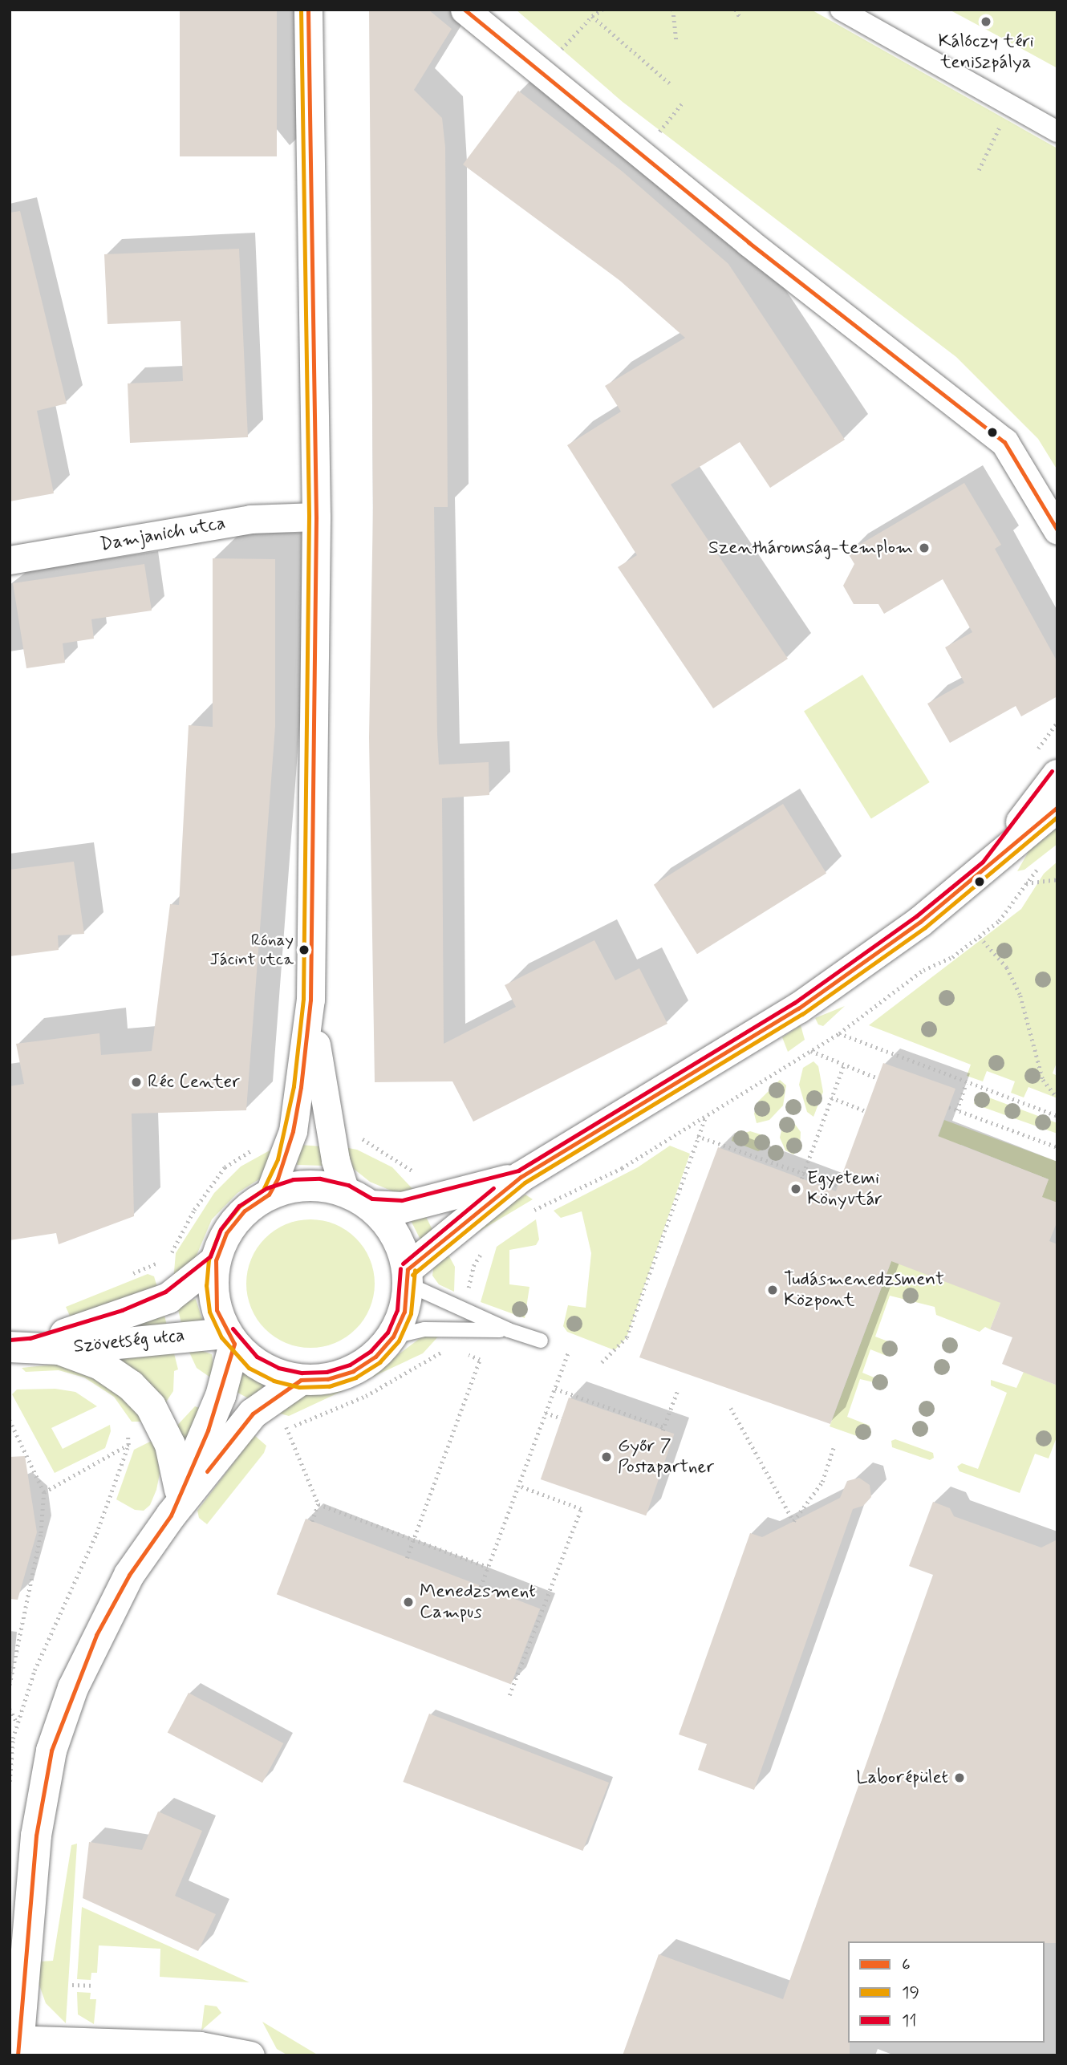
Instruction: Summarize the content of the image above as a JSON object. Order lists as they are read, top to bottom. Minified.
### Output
{"streets":{"street":["Damjanich utca","Szövetség utca"]},"places":["Kálóczy téri teniszpálya","Szentháromság-templom","Rónay Jácint utca","Réc Center","Egyetemi Könyvtár","Tudásmenedzsment Központ","Győr 7 Postapartner","Menedzsment Campus","Laborépület"],"lines":["transit line 6","transit line 19","transit line 11"],"legend":["6","19","11"]}
